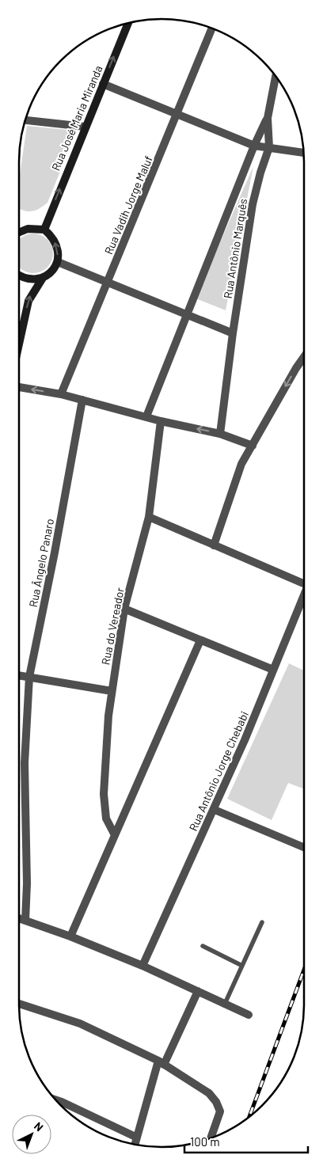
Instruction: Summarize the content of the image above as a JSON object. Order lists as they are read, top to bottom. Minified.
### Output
{"streets":{"main road":["Rua José Maria Miranda"],"street":["Rua Vadih Jorge Maluf","Rua Antônio Marquês","Rua Ângelo Panaro","Rua do Vereador","Rua Antônio Jorge Chebabi"]},"one_way":["Rua José Maria Miranda"],"scale_bar":"100 m","north":"top right"}
